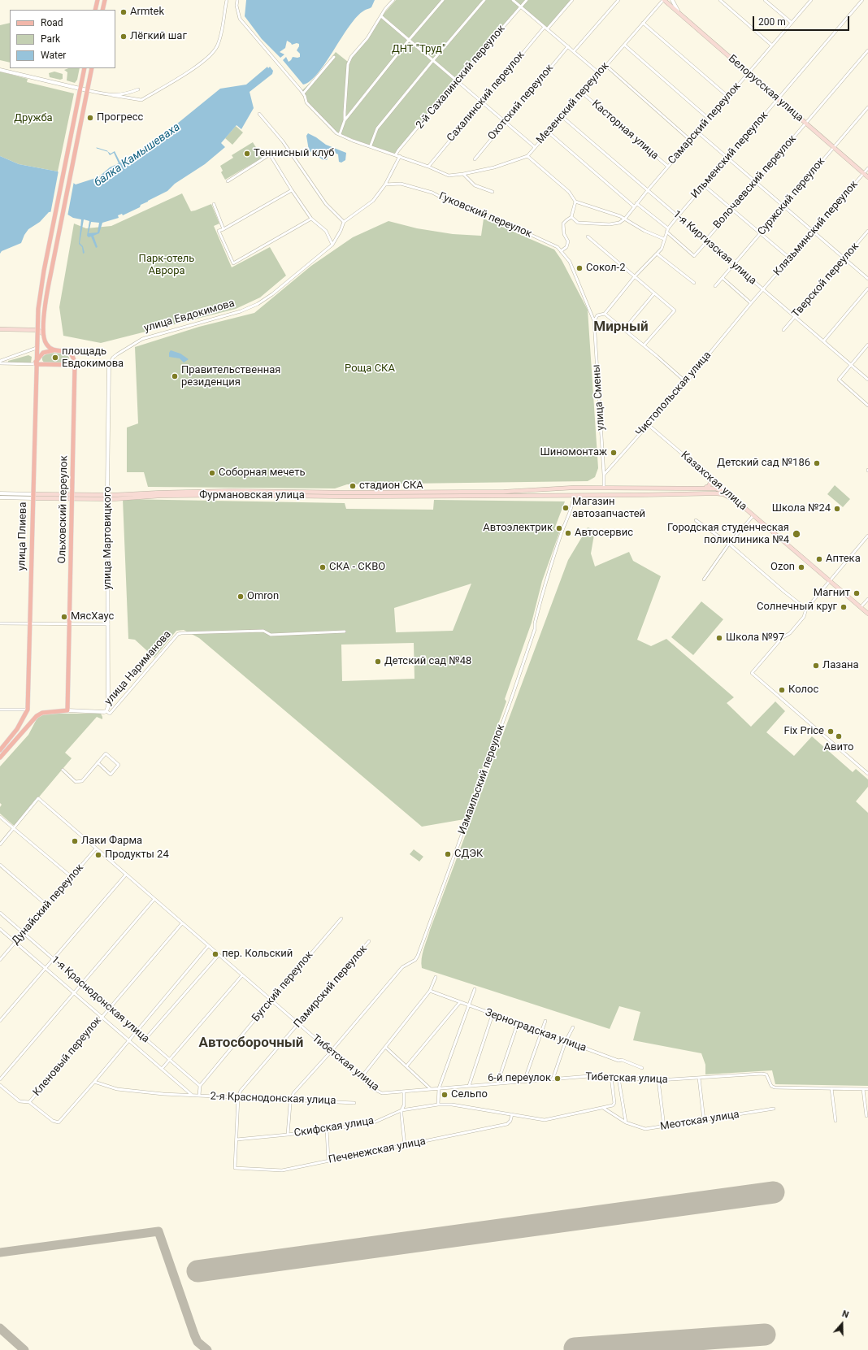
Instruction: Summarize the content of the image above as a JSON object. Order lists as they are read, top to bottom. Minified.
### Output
{"streets":{"main road":["Белорусская улица","Казахская улица","Фурмановская улица","Ольховский переулок","улица Плиева","улица Нариманова"],"street":["2-й Сахалинский переулок","Сахалинский переулок","Охотский переулок","Мезенский переулок","Самарский переулок","Касторная улица","Ильменский переулок","Волочаевский переулок","Суржский переулок","Гуковский переулок","Клязьминский переулок","1-я Киргизская улица","Тверской переулок","улица Евдокимова","Чистопольская улица","улица Смены","улица Мартовицкого","Измаильский переулок","Дунайский переулок","Бугский переулок","Памирский переулок","1-я Краснодонская улица","Зерноградская улица","Кленовый переулок","Тибетская улица","2-я Краснодонская улица","Меотская улица","Скифская улица","Печенежская улица"]},"crossings":[["Белорусская улица","Мезенский переулок"],["Белорусская улица","Самарский переулок"],["Белорусская улица","Ильменский переулок"],["Белорусская улица","Волочаевский переулок"],["Белорусская улица","Суржский переулок"],["Белорусская улица","Клязьминский переулок"],["Мезенский переулок","Касторная улица"],["Мезенский переулок","1-я Киргизская улица"],["Самарский переулок","Касторная улица"],["Самарский переулок","1-я Киргизская улица"],["Ильменский переулок","Волочаевский переулок"],["Ильменский переулок","1-я Киргизская улица"],["Волочаевский переулок","1-я Киргизская улица"],["Суржский переулок","1-я Киргизская улица"],["Гуковский переулок","улица Евдокимова"],["Гуковский переулок","улица Смены"],["Клязьминский переулок","1-я Киргизская улица"],["Клязьминский переулок","Чистопольская улица"],["1-я Киргизская улица","Тверской переулок"],["улица Евдокимова","улица Мартовицкого"],["Чистопольская улица","улица Смены"],["Чистопольская улица","Казахская улица"],["Фурмановская улица","Ольховский переулок"],["Фурмановская улица","улица Плиева"],["Фурмановская улица","улица Мартовицкого"],["Ольховский переулок","улица Нариманова"],["улица Мартовицкого","улица Нариманова"],["Измаильский переулок","Тибетская улица"],["Измаильский переулок","2-я Краснодонская улица"],["Измаильский переулок","Скифская улица"],["Дунайский переулок","1-я Краснодонская улица"],["Дунайский переулок","Тибетская улица"],["Бугский переулок","1-я Краснодонская улица"],["Бугский переулок","Тибетская улица"],["Памирский переулок","Тибетская улица"],["Памирский переулок","2-я Краснодонская улица"],["1-я Краснодонская улица","Кленовый переулок"],["Кленовый переулок","Тибетская улица"],["Меотская улица","Скифская улица"],["Скифская улица","Печенежская улица"]],"districts":["Мирный","Автосборочный"],"water":["балка Камышеваха"],"parks":["ДНТ \"Труд\"","Дружба","Парк-отель Аврора","Роща СКА"],"places":["Armtek","Лёгкий шаг","Прогресс","Теннисный клуб","Сокол-2","площадь Евдокимова","Правительственная резиденция","Шиномонтаж","Детский сад №186","Соборная мечеть","стадион СКА","Магазин автозапчастей","Школа №24","Автоэлектрик","Автосервис","Городская студенческая поликлиника №4","Аптека","СКА - СКВО","Ozon","Магнит","Omron","Солнечный круг","МясХаус","Школа №97","Детский сад №48","Лазана","Колос","Fix Price","Авито","Лаки Фарма","СДЭК","Продукты 24","пер. Кольский","6-й переулок","Сельпо"],"legend":["Road","Park","Water"],"scale_bar":"200 m","north":"top"}
